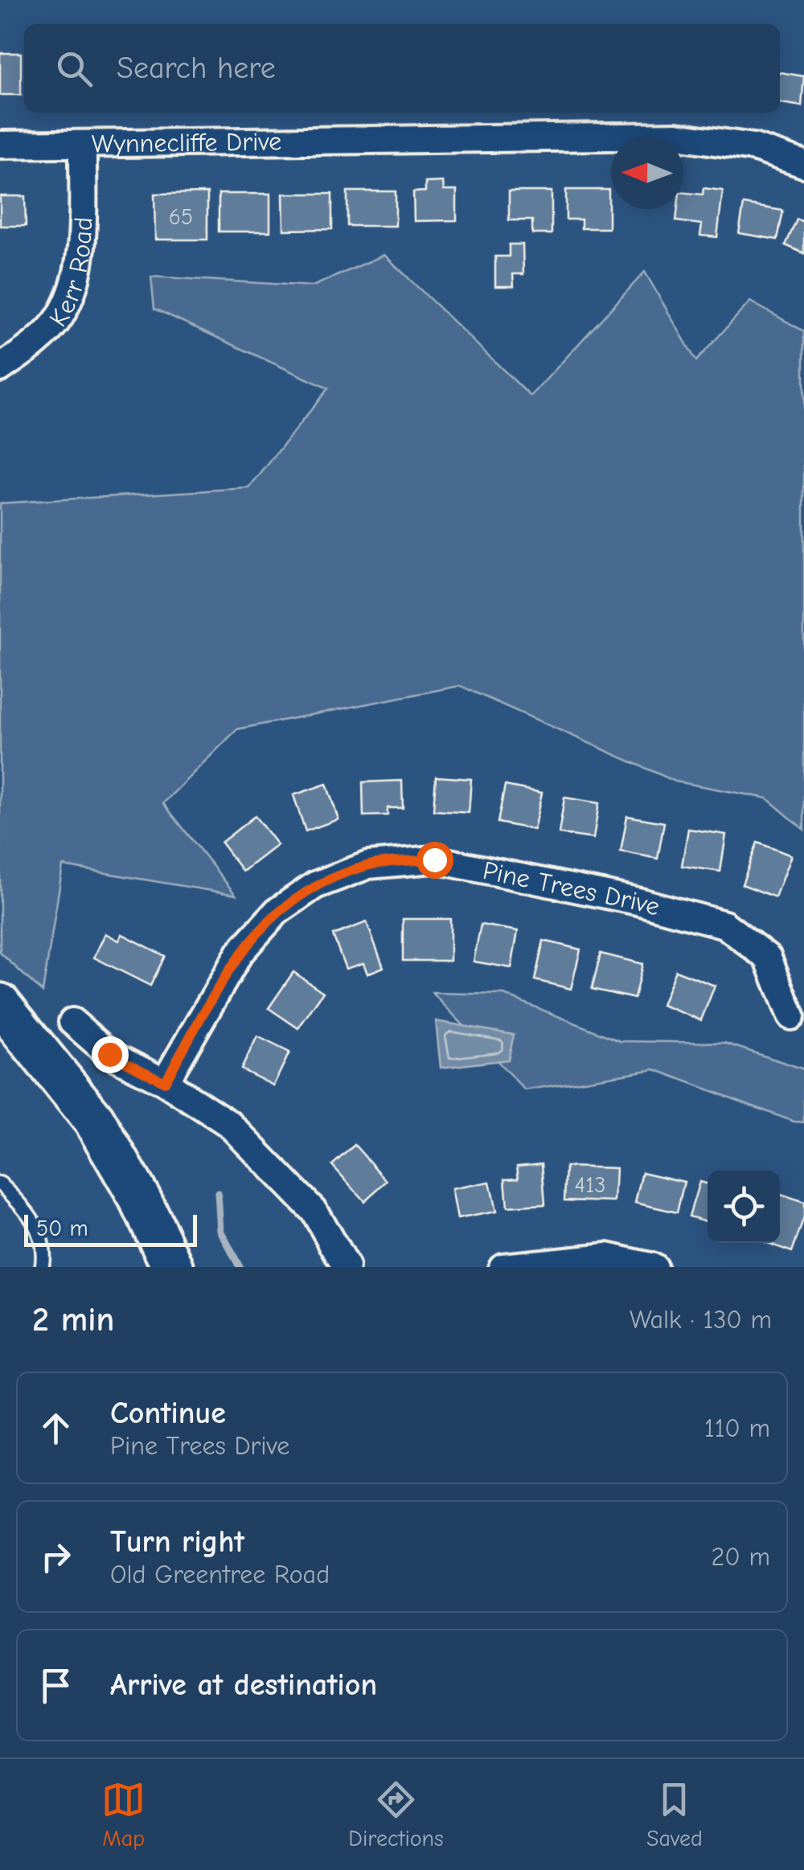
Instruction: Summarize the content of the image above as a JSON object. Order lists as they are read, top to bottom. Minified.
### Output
{"streets":{"street":["Wynnecliffe Drive","Kerr Road","Pine Trees Drive"]},"crossings":[["Wynnecliffe Drive","Kerr Road"]],"house_numbers":["65","413"],"scale_bar":"50 m","north":"left","page":{"search":"Search here","scale":"50 m","heading":["2 min","Walk · 130 m"],"list":[["Continue","Pine Trees Drive","110 m"],["Turn right","Old Greentree Road","20 m"],"Arrive at destination"],"nav":["Map","Directions","Saved"]}}
